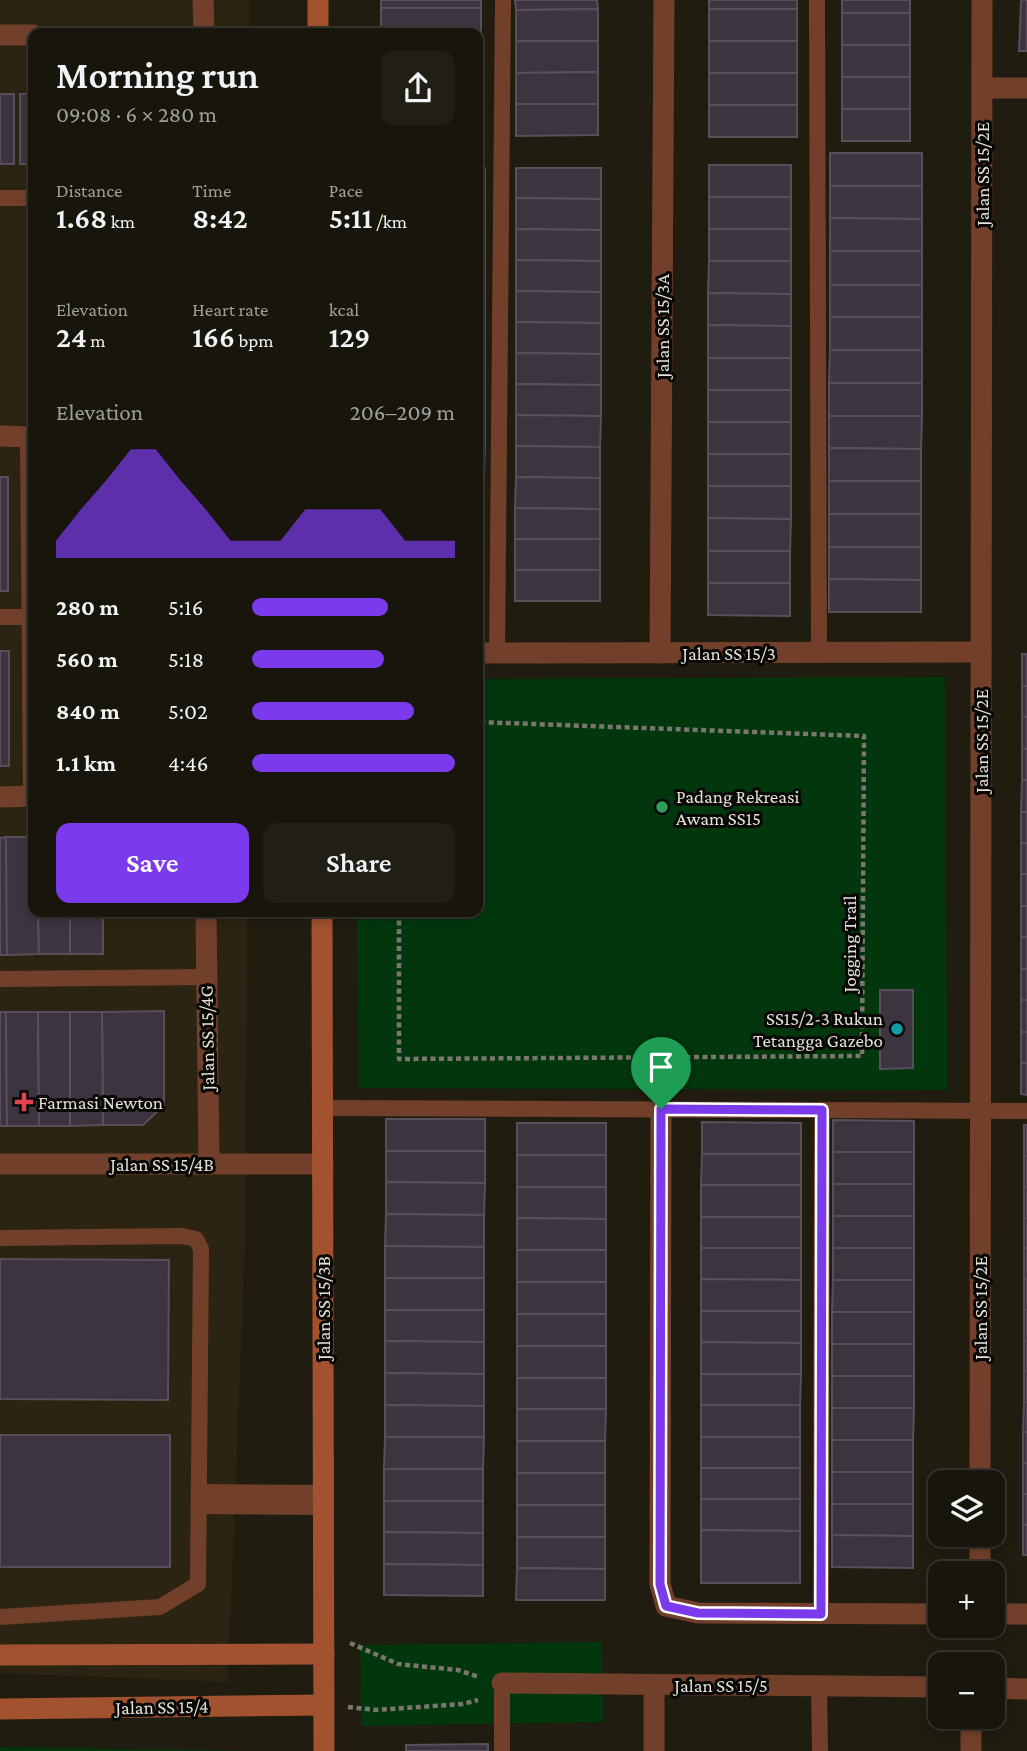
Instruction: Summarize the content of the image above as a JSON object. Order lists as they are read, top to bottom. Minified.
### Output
{"streets":{"street":["Jalan SS 15/2E","Jalan SS 15/3A","Jalan SS 15/3","Jalan SS 15/4G","Jalan SS 15/4B","Jalan SS 15/3B","Jalan SS 15/5","Jalan SS 15/4"],"path":["Jogging Trail"]},"crossings":[["Jalan SS 15/2E","Jalan SS 15/3"],["Jalan SS 15/3A","Jalan SS 15/3"],["Jalan SS 15/4G","Jalan SS 15/4B"],["Jalan SS 15/4B","Jalan SS 15/3B"],["Jalan SS 15/3B","Jalan SS 15/4"]],"places":{"other":["Padang Rekreasi Awam SS15","SS15/2-3 Rukun Tetangga Gazebo"],"health":["Farmasi Newton"]},"page":{"heading":["Morning run","09:08 · 6 × 280 m"],"stats":[["Distance","1.68 km"],["Time","8:42"],["Pace","5:11 /km"],["Elevation","24 m"],["Heart rate","166 bpm"],["kcal","129"]],"chart":["Elevation","206–209 m"],"list":[{"name":"280 m","note":"5:16"},{"name":"560 m","note":"5:18"},{"name":"840 m","note":"5:02"},{"name":"1.1 km","note":"4:46"}],"buttons":["Save","Share"],"map_buttons":["+","−"]}}
